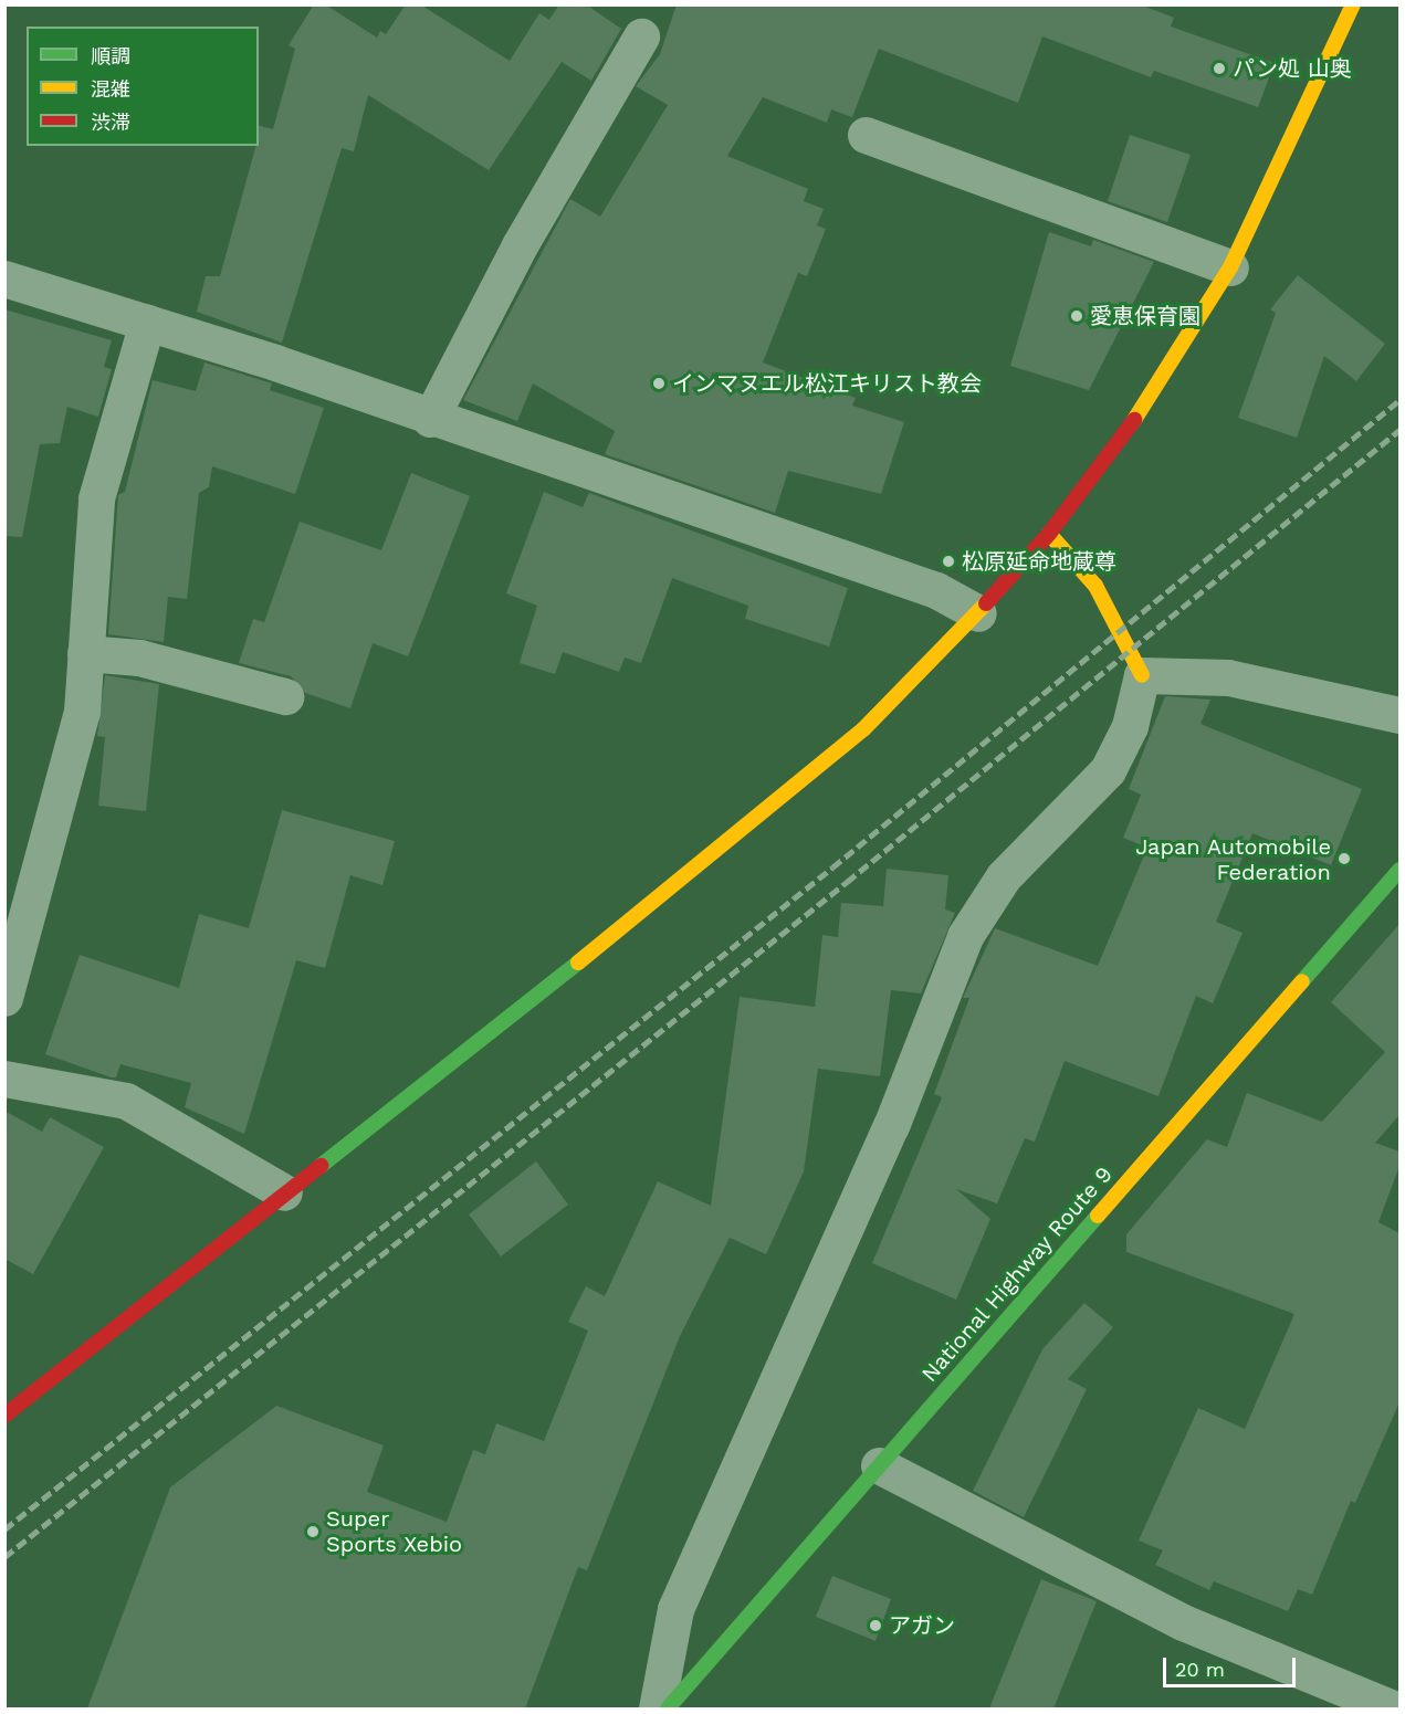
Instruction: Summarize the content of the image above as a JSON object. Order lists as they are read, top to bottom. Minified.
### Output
{"streets":{"main road":["National Highway Route 9"]},"places":["パン処 山奥","愛恵保育園","インマヌエル松江キリスト教会","松原延命地蔵尊","Japan Automobile Federation","Super Sports Xebio","アガン"],"legend":["順調","混雑","渋滞"],"scale_bar":"20 m"}
